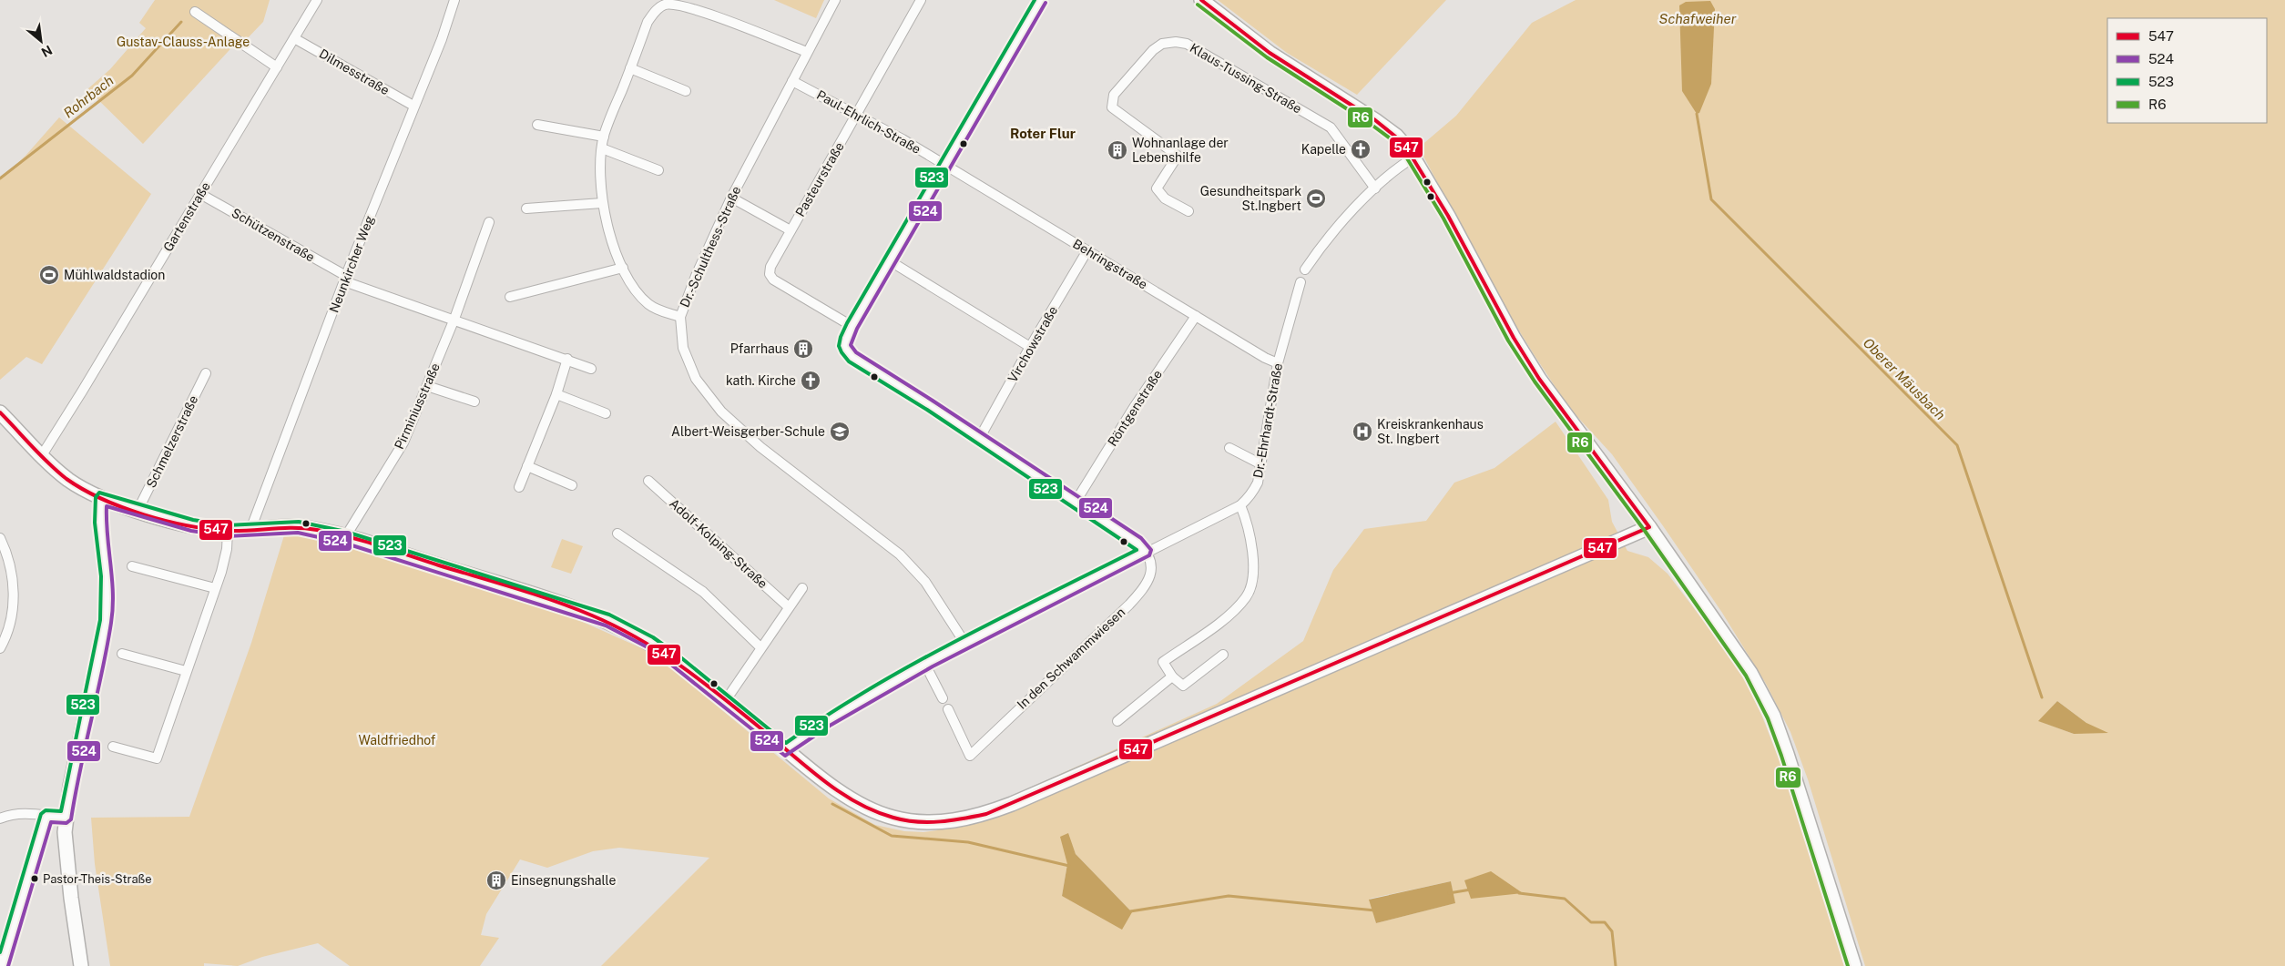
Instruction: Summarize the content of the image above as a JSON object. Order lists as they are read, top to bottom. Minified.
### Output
{"streets":{"street":["Dilmesstraße","Klaus-Tussing-Straße","Paul-Ehrlich-Straße","Pasteurstraße","Gartenstraße","Schützenstraße","Dr.-Schulthess-Straße","Neunkircher Weg","Behringstraße","Virchowstraße","Pirminiusstraße","Röntgenstraße","Dr.-Ehrhardt-Straße","Schmelzerstraße","Adolf-Kolping-Straße","In den Schwammwiesen"]},"crossings":[["Dilmesstraße","Gartenstraße"],["Dilmesstraße","Neunkircher Weg"],["Paul-Ehrlich-Straße","Pasteurstraße"],["Paul-Ehrlich-Straße","Dr.-Schulthess-Straße"],["Paul-Ehrlich-Straße","Behringstraße"],["Gartenstraße","Schützenstraße"],["Schützenstraße","Neunkircher Weg"],["Schützenstraße","Pirminiusstraße"],["Dr.-Schulthess-Straße","Dr.-Ehrhardt-Straße"],["Behringstraße","Virchowstraße"],["Behringstraße","Röntgenstraße"],["Behringstraße","Dr.-Ehrhardt-Straße"],["Dr.-Ehrhardt-Straße","In den Schwammwiesen"]],"districts":["Roter Flur"],"water":["Schafweiher","Rohrbach","Oberer Mäusbach"],"parks":["Gustav-Clauss-Anlage","Waldfriedhof"],"places":{"church":["Kapelle","kath. Kirche"],"building":["Wohnanlage der Lebenshilfe","Pfarrhaus","Einsegnungshalle"],"sports":["Gesundheitspark St.Ingbert","Mühlwaldstadion"],"school or university":["Albert-Weisgerber-Schule"],"hospital":["Kreiskrankenhaus St. Ingbert"],"other":["Pastor-Theis-Straße"]},"lines":["transit line 547","transit line 523","transit line 524","transit line R6"],"legend":["547","524","523","R6"],"north":"bottom right"}
